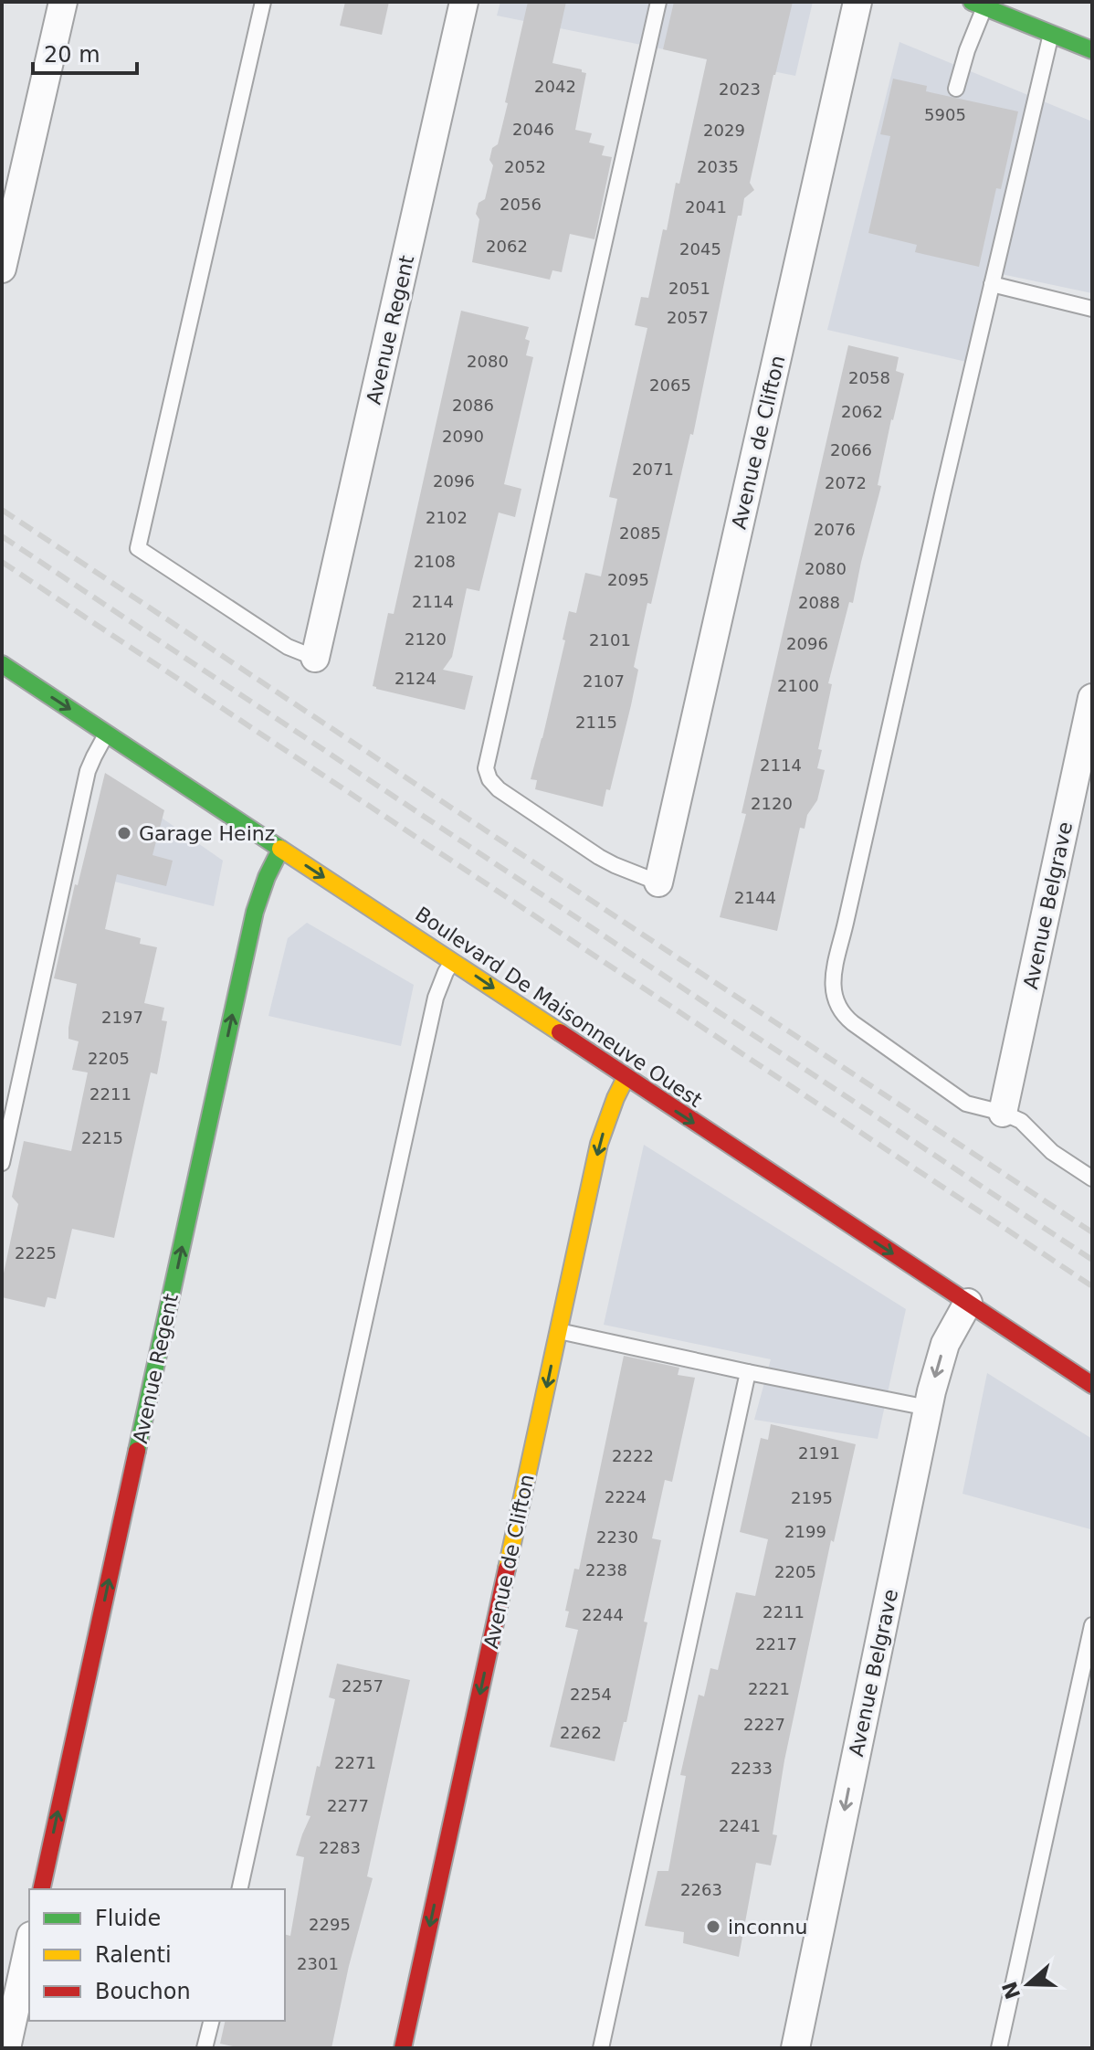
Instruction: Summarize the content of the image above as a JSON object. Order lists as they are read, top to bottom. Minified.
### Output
{"streets":{"street":["Avenue Regent","Avenue de Clifton","Avenue Belgrave","Boulevard De Maisonneuve Ouest"]},"crossings":[["Avenue Regent","Boulevard De Maisonneuve Ouest"],["Avenue de Clifton","Boulevard De Maisonneuve Ouest"],["Avenue Belgrave","Boulevard De Maisonneuve Ouest"]],"one_way":["Avenue Regent","Avenue de Clifton","Avenue Belgrave","Boulevard De Maisonneuve Ouest"],"places":["Garage Heinz","inconnu"],"house_numbers":["2042","2023","5905","2046","2029","2052","2035","2056","2041","2062","2045","2051","2057","2080","2058","2065","2086","2062","2090","2066","2071","2096","2072","2102","2076","2085","2108","2080","2095","2114","2088","2120","2101","2096","2124","2107","2100","2115","2114","2120","2144","2197","2205","2211","2215","2225","2191","2222","2224","2195","2199","2230","2238","2205","2211","2244","2217","2257","2221","2254","2227","2262","2271","2233","2277","2241","2283","2263","2295","2301"],"legend":["Fluide","Ralenti","Bouchon"],"scale_bar":"20 m","north":"left"}
